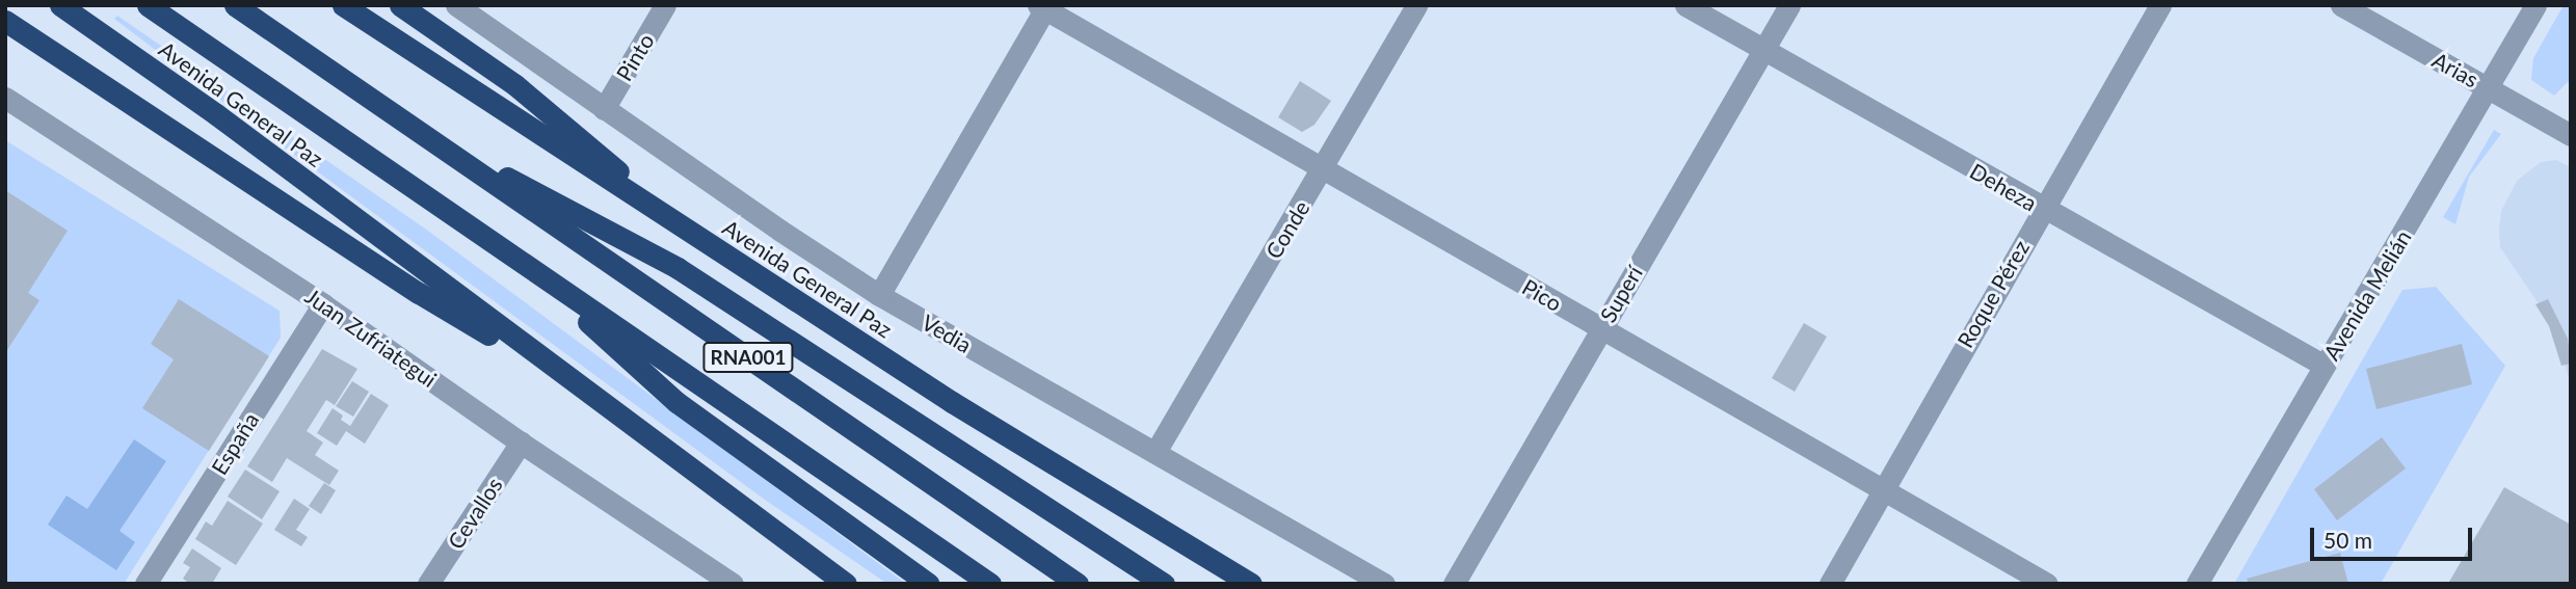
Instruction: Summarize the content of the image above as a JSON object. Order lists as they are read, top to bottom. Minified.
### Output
{"streets":{"highway":["Avenida General Paz","RNA001"],"street":["Pinto","Arias","Deheza","Conde","Superí","Roque Pérez","Pico","Avenida Melián","Vedia","Juan Zufriategui","España","Cevallos"]},"crossings":[["Pinto","Vedia"],["Arias","Avenida Melián"],["Deheza","Superí"],["Deheza","Roque Pérez"],["Deheza","Avenida Melián"],["Conde","Pico"],["Conde","Vedia"],["Superí","Pico"],["Roque Pérez","Pico"],["Juan Zufriategui","España"],["Juan Zufriategui","Cevallos"]],"scale_bar":"50 m"}
